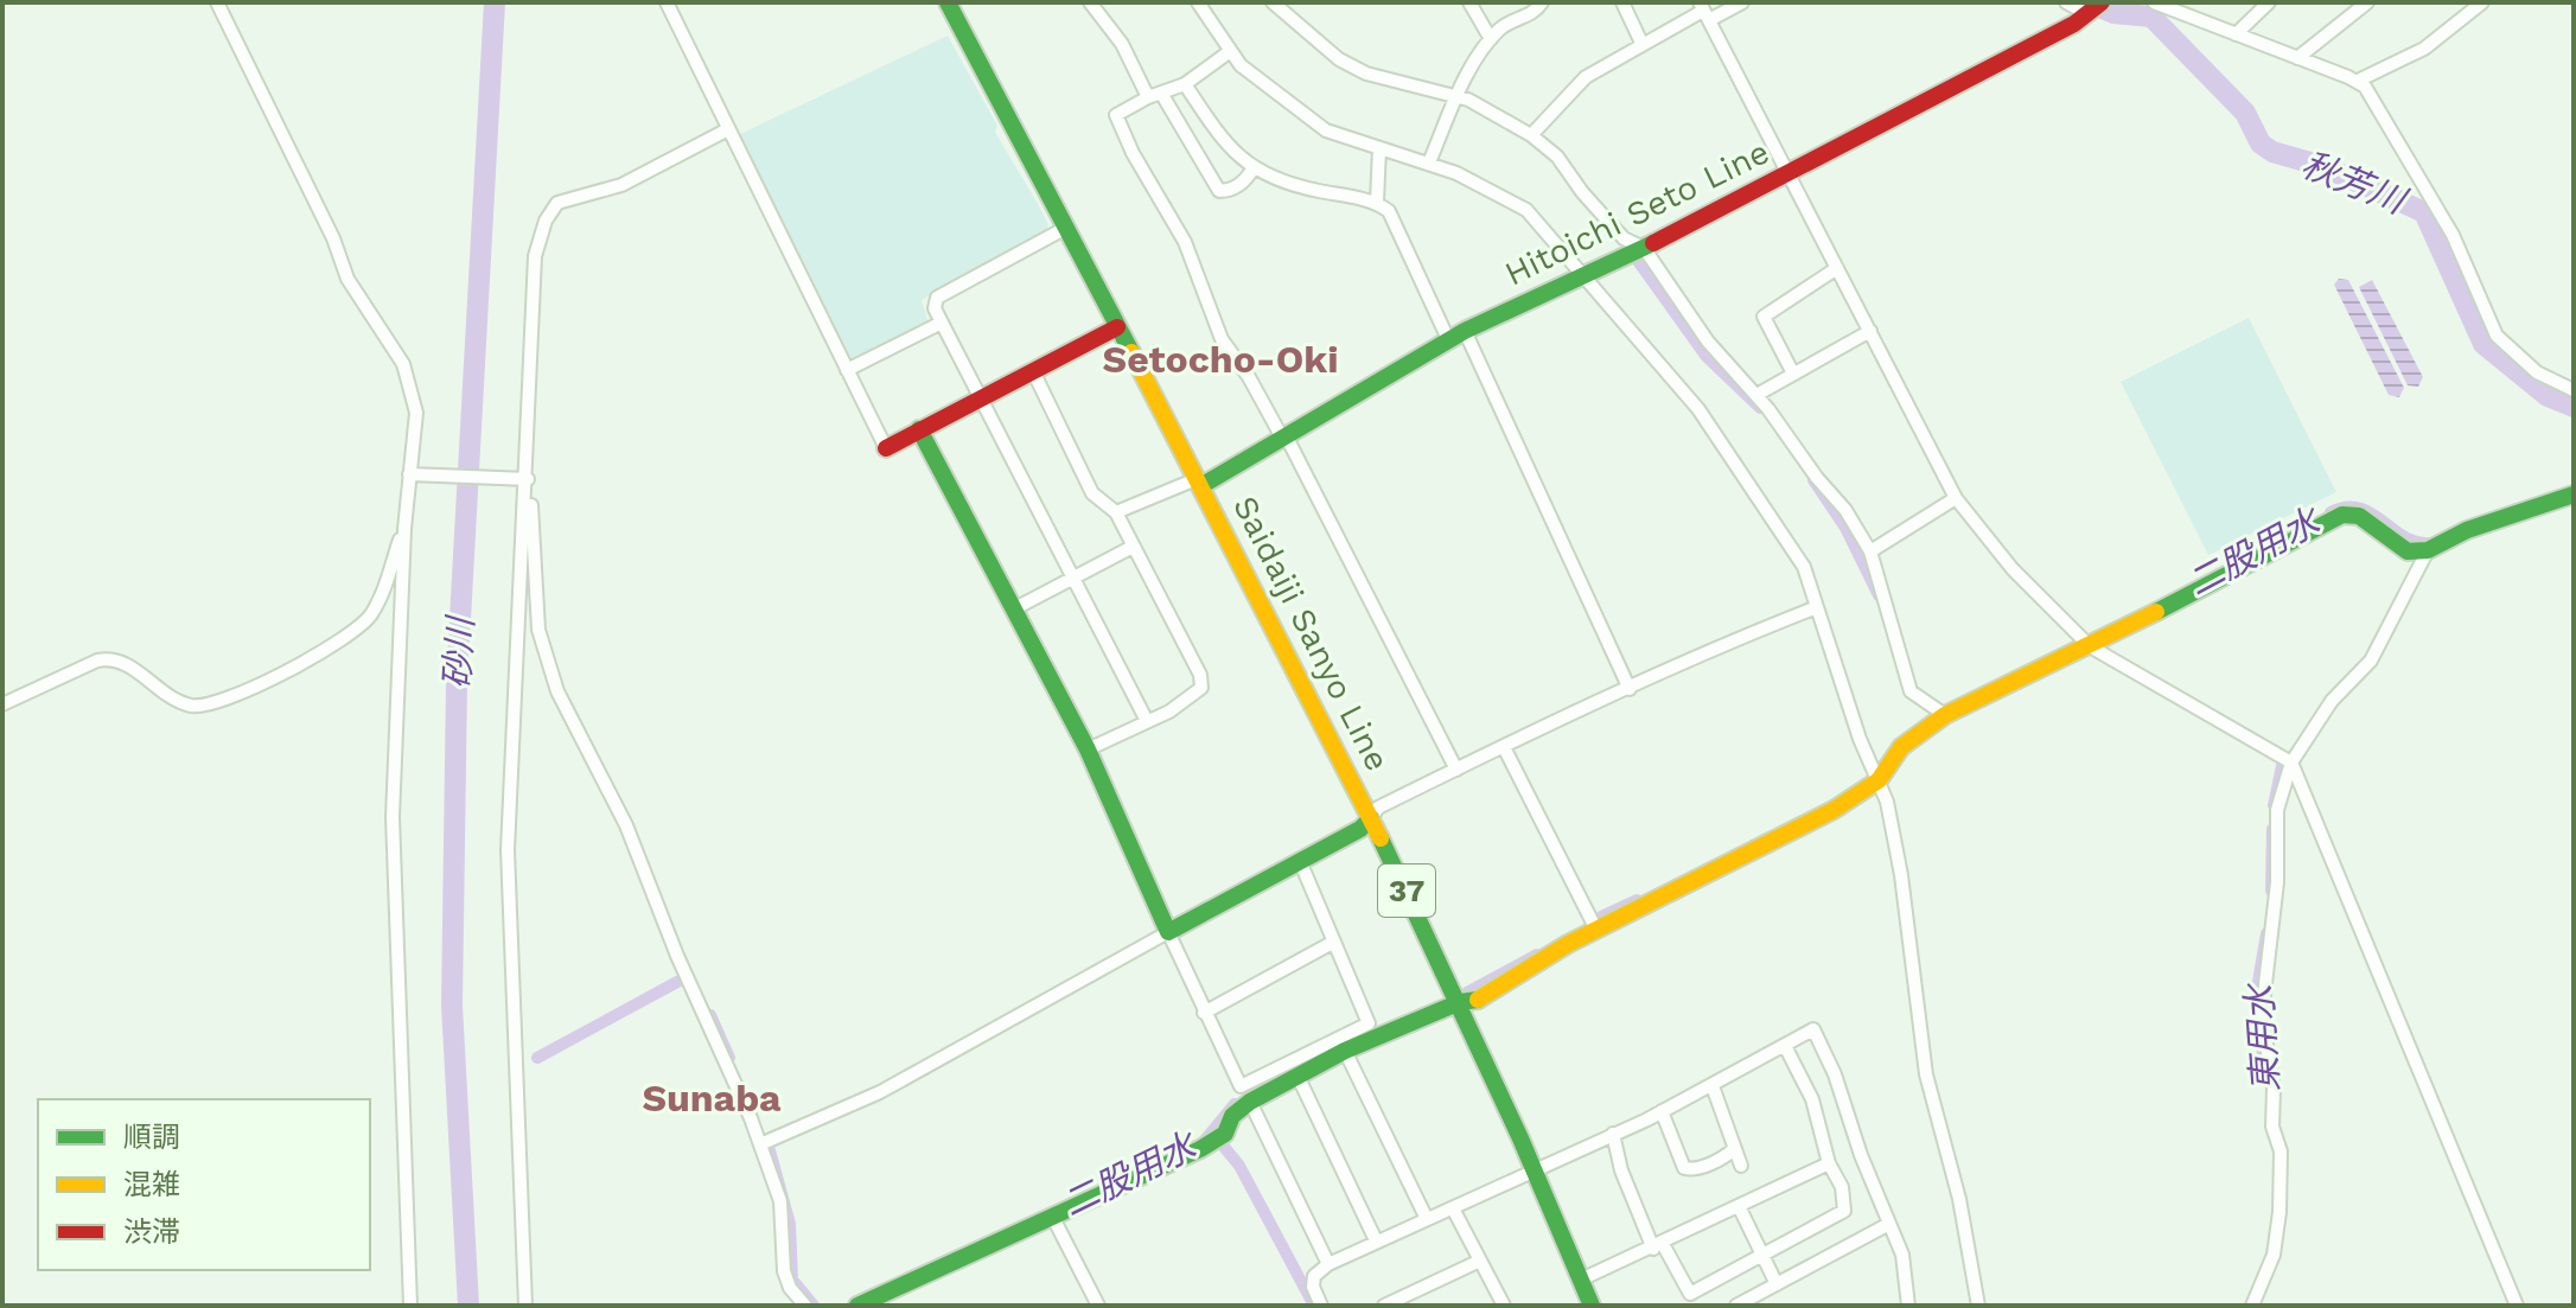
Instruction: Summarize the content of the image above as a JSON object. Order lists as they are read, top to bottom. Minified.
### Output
{"streets":{"street":["Hitoichi Seto Line","Saidaiji Sanyo Line","37"]},"crossings":[["Hitoichi Seto Line","Saidaiji Sanyo Line"]],"districts":["Setocho-Oki","Sunaba"],"water":["秋芳川","二股用水","砂川","東用水"],"legend":["順調","混雑","渋滞"]}
